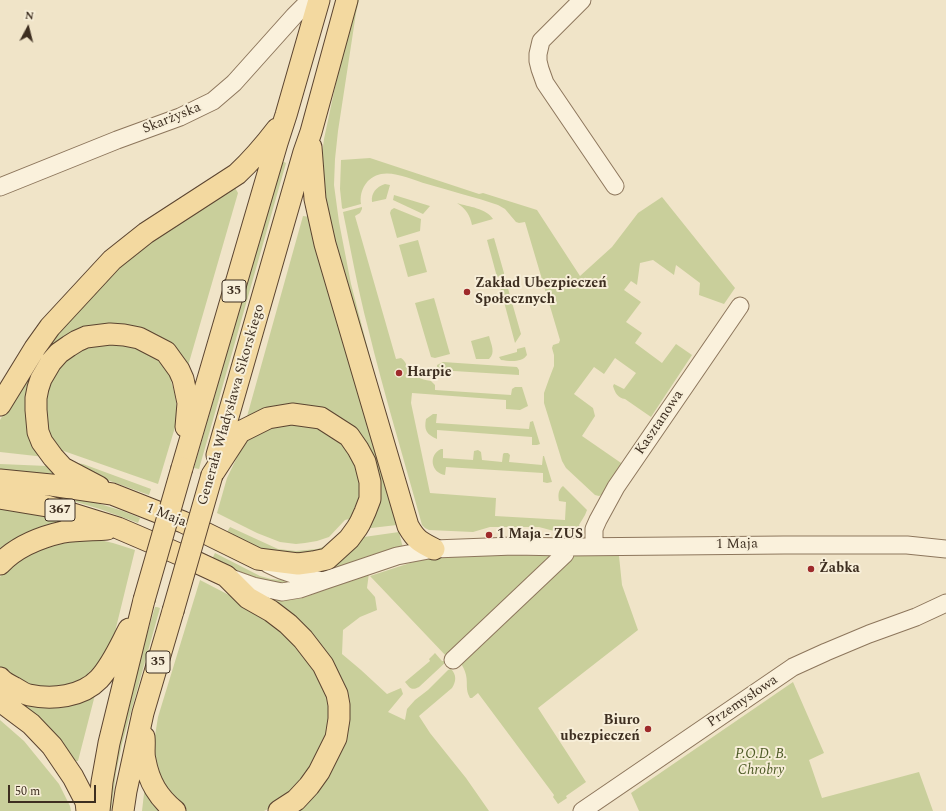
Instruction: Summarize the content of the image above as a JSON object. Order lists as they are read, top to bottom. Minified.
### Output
{"streets":{"main road":["35","Generała Władysława Sikorskiego","367","1 Maja"],"street":["Skarżyska","Kasztanowa","Przemysłowa"]},"crossings":[["Kasztanowa","1 Maja"]],"parks":["P.O.D. B. Chrobry"],"places":["Zakład Ubezpieczeń Społecznych","Harpie","1 Maja - ZUS","Żabka","Biuro ubezpieczeń"],"scale_bar":"50 m","north":"top"}
